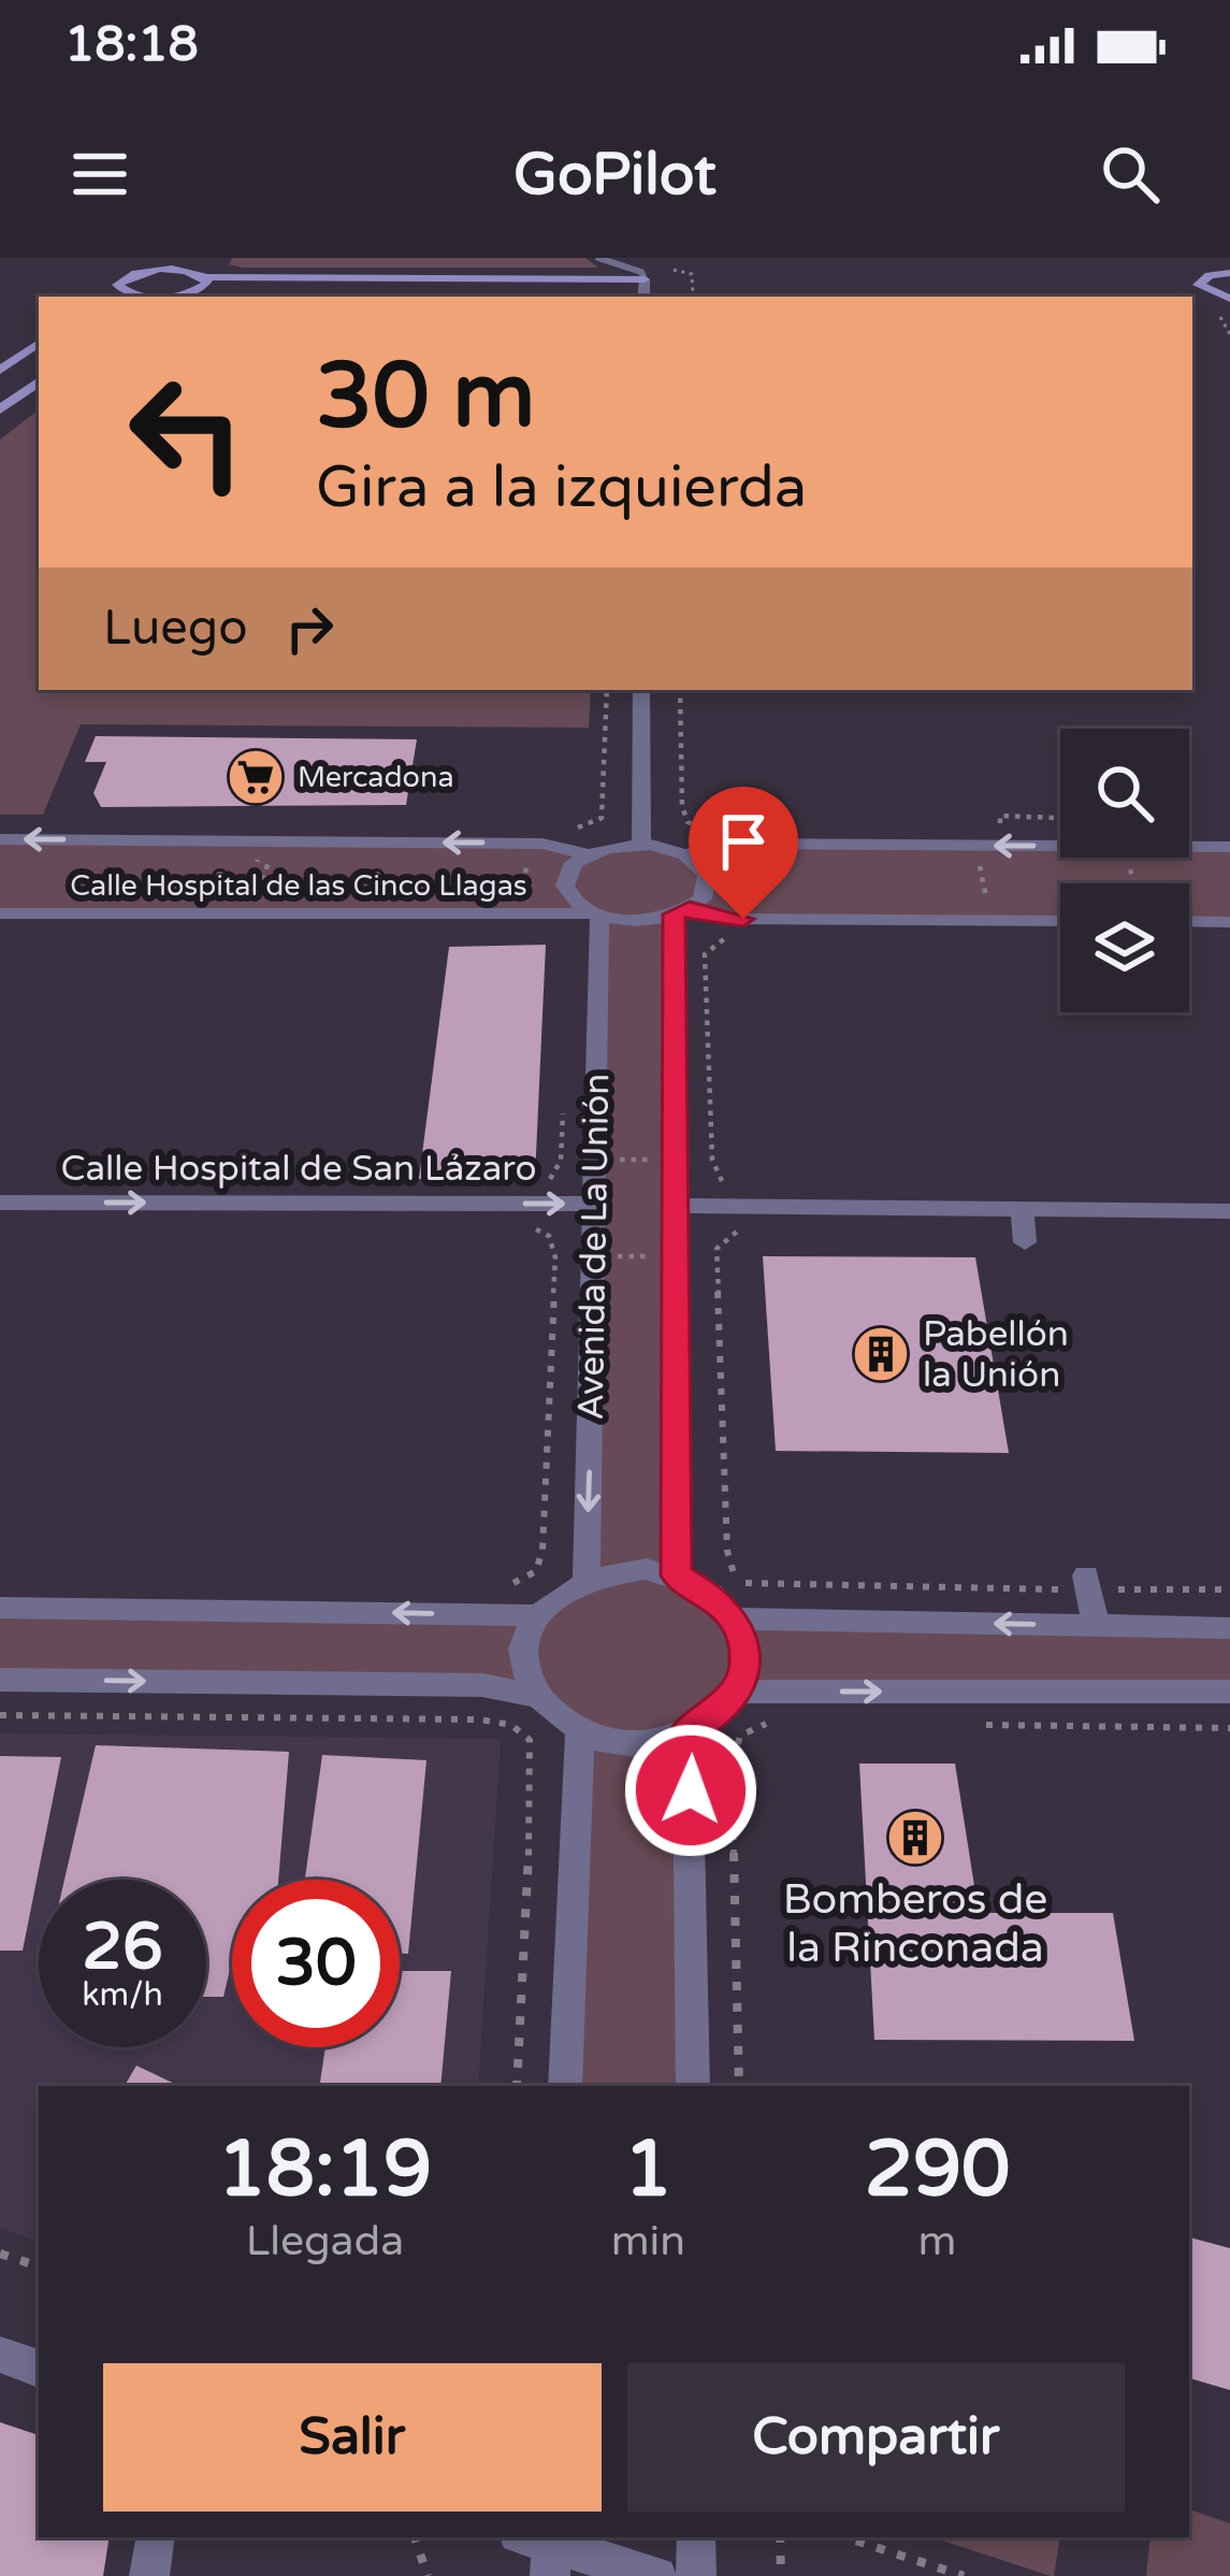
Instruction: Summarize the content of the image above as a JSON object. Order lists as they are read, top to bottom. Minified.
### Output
{"streets":{"street":["Calle Hospital de las Cinco Llagas","Calle Hospital de San Lázaro","Avenida de La Unión"]},"crossings":[["Calle Hospital de las Cinco Llagas","Avenida de La Unión"],["Calle Hospital de San Lázaro","Avenida de La Unión"]],"one_way":["Calle Hospital de San Lázaro"],"places":{"supermarket":["Mercadona"],"building":["Pabellón la Unión","Bomberos de la Rinconada"]},"page":{"status":"18:18","header":"GoPilot","turn":["30 m","Gira a la izquierda"],"then":"Luego","speed":"26 km/h","limit":"30","eta":["18:19","Llegada","1","min","290","m"],"buttons":["Salir","Compartir"]}}
